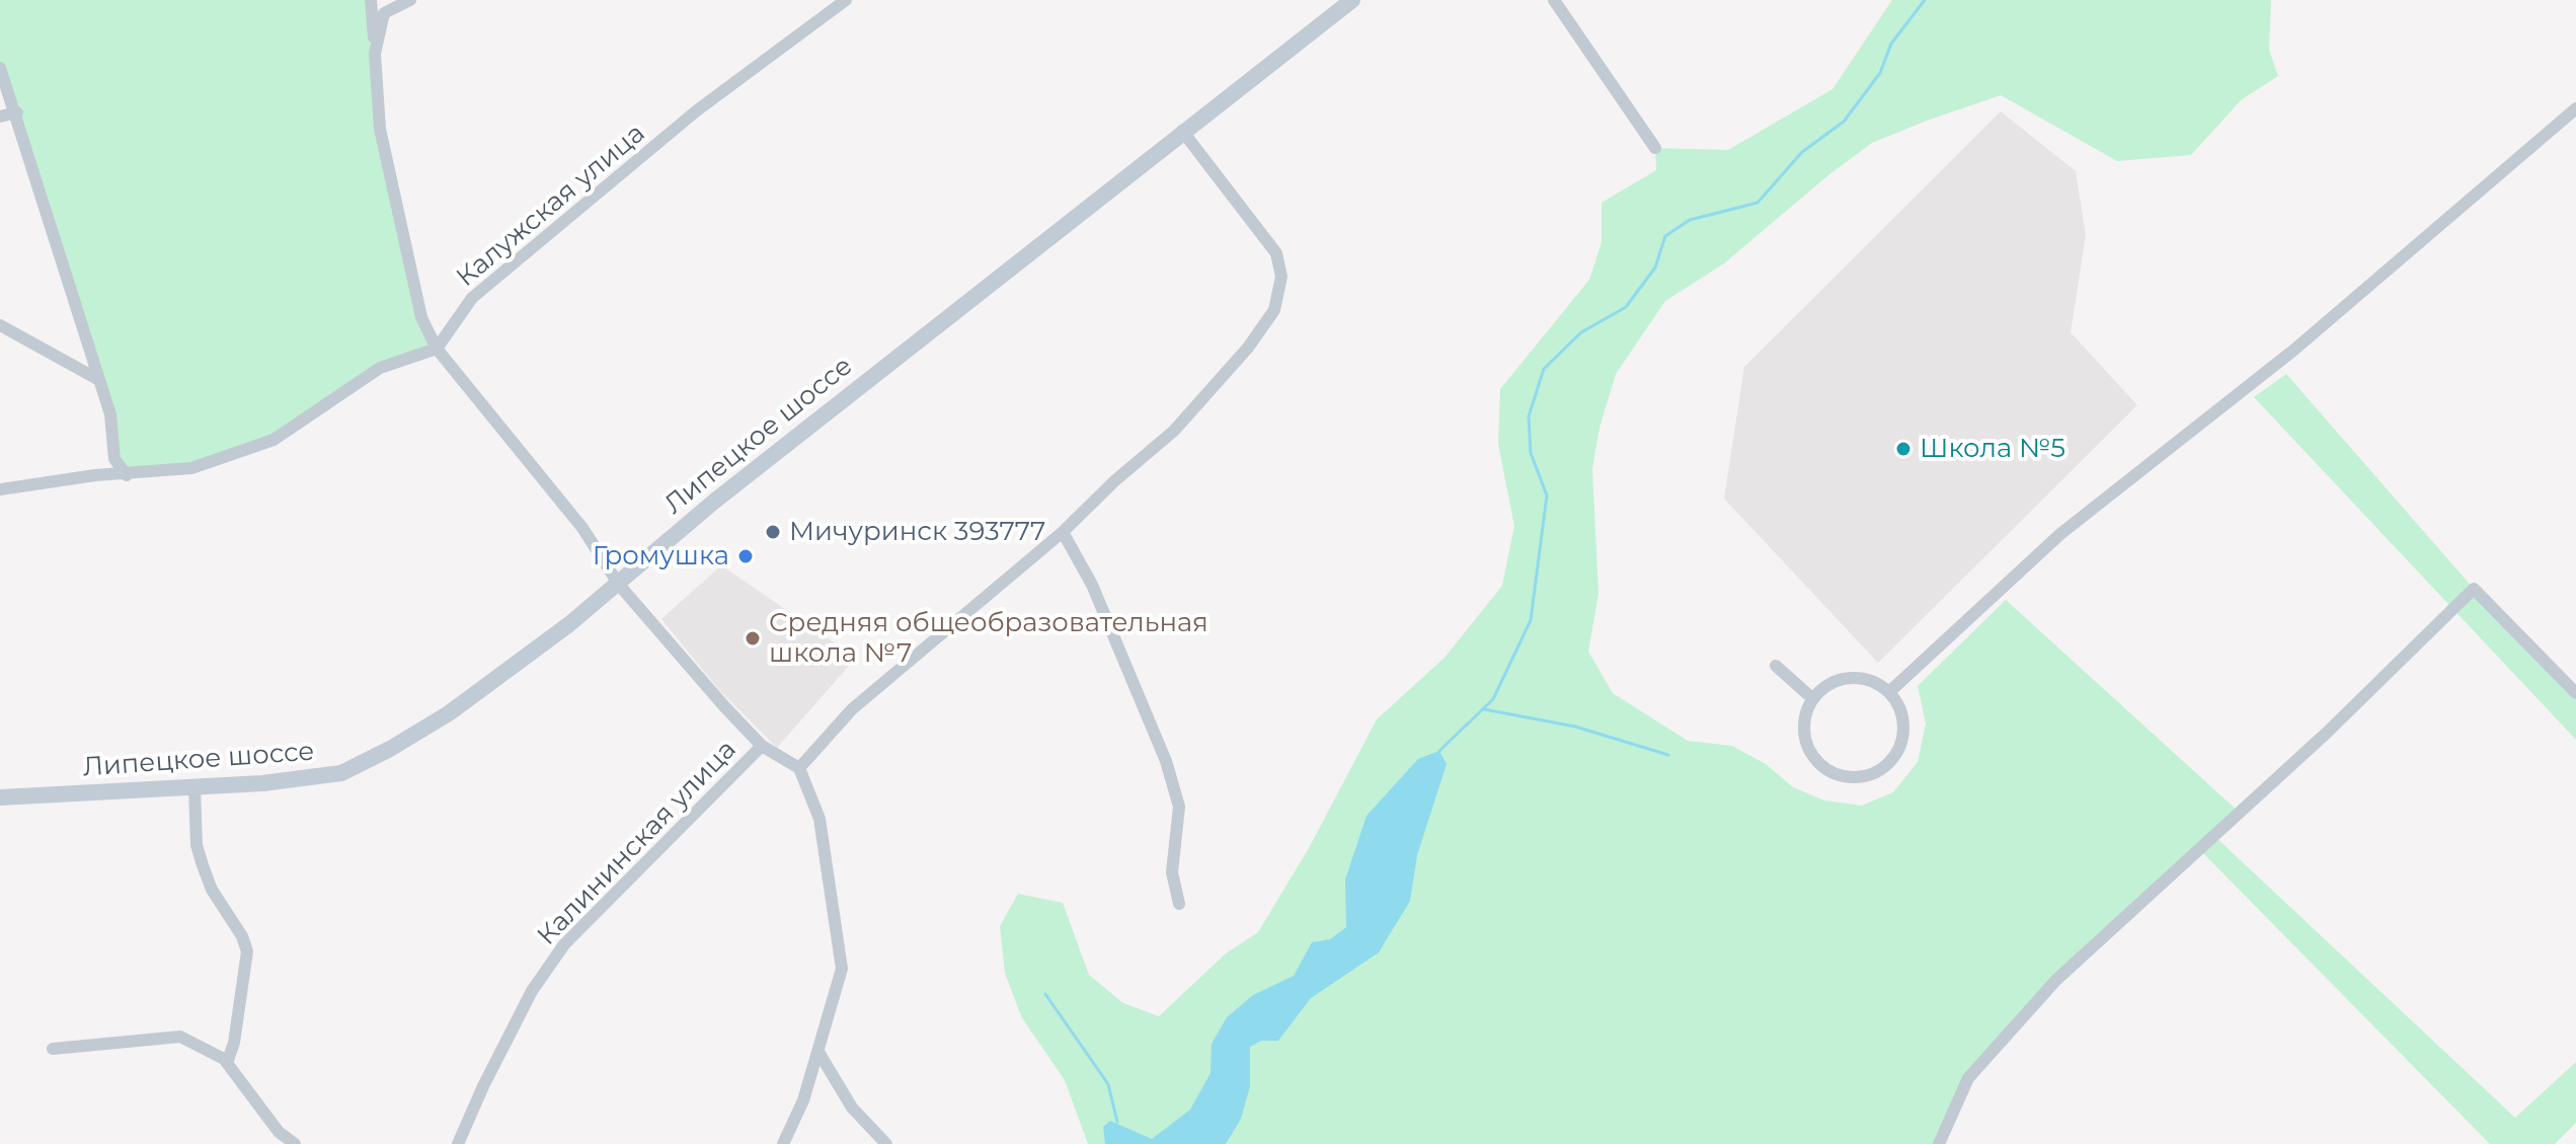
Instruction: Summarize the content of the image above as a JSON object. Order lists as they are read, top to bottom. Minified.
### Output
{"streets":{"street":["Калужская улица","Липецкое шоссе","Калининская улица"]},"places":["Школа №5","Мичуринск 393777","Громушка","Средняя общеобразовательная школа №7"]}
